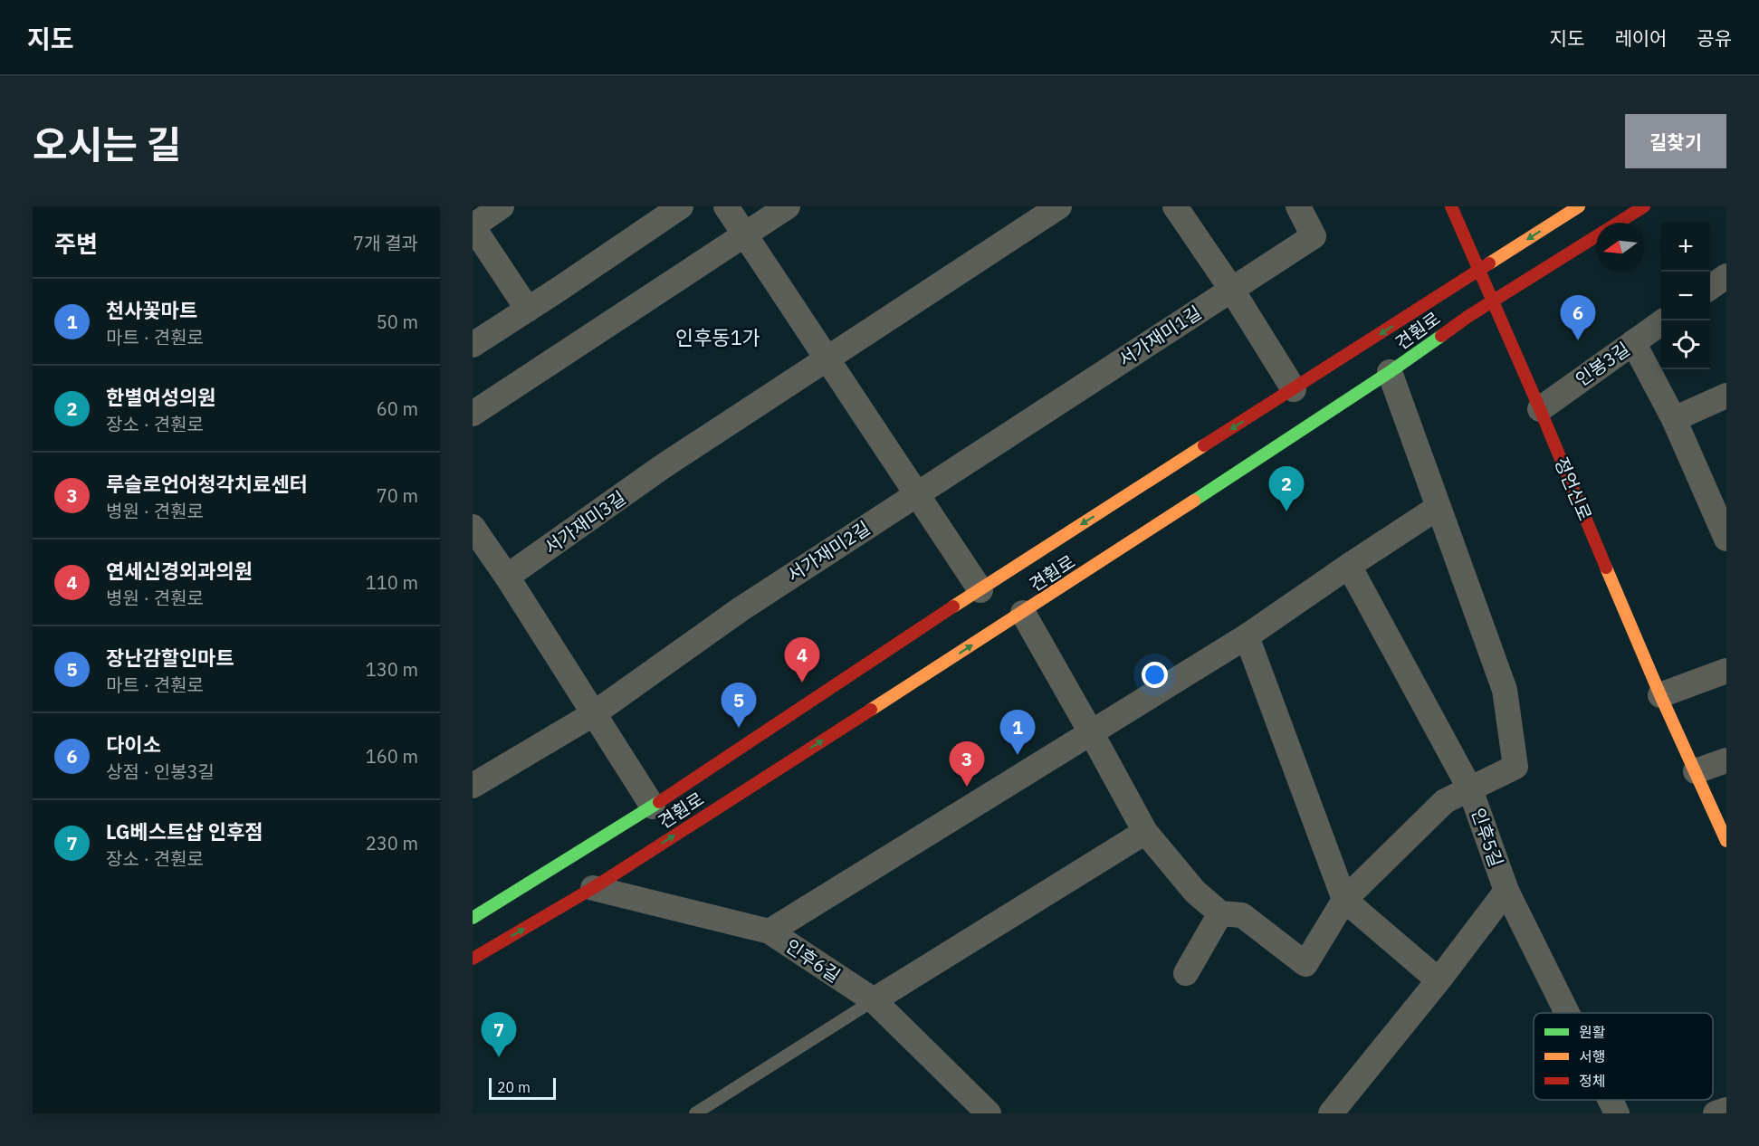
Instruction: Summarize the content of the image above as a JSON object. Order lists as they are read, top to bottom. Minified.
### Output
{"streets":{"street":["견훤로","서가재미1길","인봉3길","정언신로","서가재미3길","서가재미2길","인후5길","인후6길"]},"crossings":[["견훤로","정언신로"],["견훤로","인후6길"],["서가재미1길","서가재미2길"],["인봉3길","정언신로"]],"districts":["인후동1가"],"legend":["원활","서행","정체"],"scale_bar":"20 m","north":"left","page":{"header":"지도","nav":["지도","레이어","공유"],"title":"오시는 길","buttons":"길찾기","heading":["주변","7개 결과"],"map_buttons":["+","−"],"list":[{"mark":"1","name":"천사꽃마트","note":"마트 · 견훤로","value":"50 m"},{"mark":"2","name":"한별여성의원","note":"장소 · 견훤로","value":"60 m"},{"mark":"3","name":"루슬로언어청각치료센터","note":"병원 · 견훤로","value":"70 m"},{"mark":"4","name":"연세신경외과의원","note":"병원 · 견훤로","value":"110 m"},{"mark":"5","name":"장난감할인마트","note":"마트 · 견훤로","value":"130 m"},{"mark":"6","name":"다이소","note":"상점 · 인봉3길","value":"160 m"},{"mark":"7","name":"LG베스트샵 인후점","note":"장소 · 견훤로","value":"230 m"}],"pins":["6","2","4","5","1","3","7"],"scale":"20 m"}}
